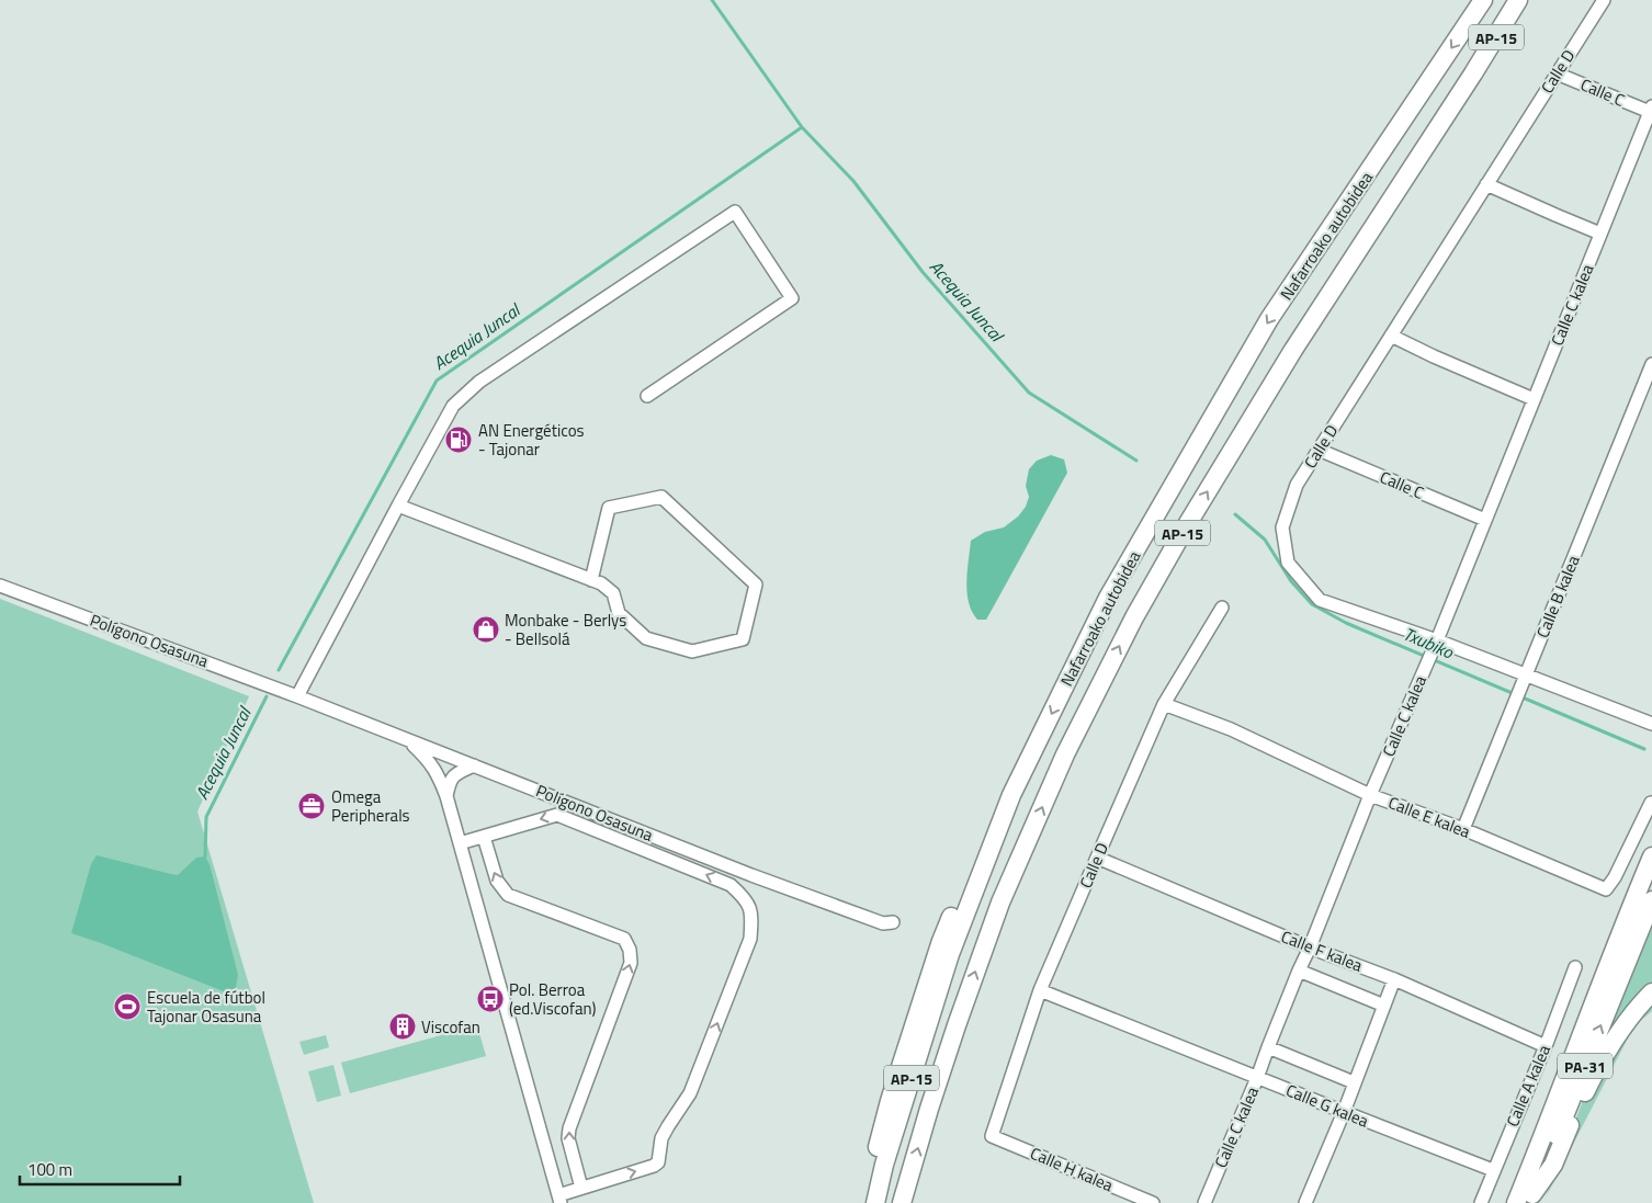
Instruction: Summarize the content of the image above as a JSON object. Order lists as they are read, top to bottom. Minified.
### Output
{"streets":{"highway":["AP-15","Nafarroako autobidea","PA-31"],"street":["Calle D","Calle C","Calle C kalea","Calle B kalea","Polígono Osasuna","Calle E kalea","Calle F kalea","Calle A kalea","Calle G kalea","Calle H kalea"]},"crossings":[["AP-15","Nafarroako autobidea"],["Calle D","Calle C"],["Calle D","Calle C kalea"],["Calle D","Calle B kalea"],["Calle D","Calle E kalea"],["Calle D","Calle F kalea"],["Calle D","Calle G kalea"],["Calle D","Calle H kalea"],["Calle C","Calle C kalea"],["Calle C kalea","Calle E kalea"],["Calle C kalea","Calle F kalea"],["Calle C kalea","Calle G kalea"],["Calle B kalea","Calle E kalea"],["Calle F kalea","Calle A kalea"],["Calle A kalea","Calle G kalea"]],"water":["Acequia Juncal","Txubiko"],"places":{"fuel station":["AN Energéticos - Tajonar"],"shop":["Monbake - Berlys - Bellsolá"],"office":["Omega Peripherals"],"bus stop":["Pol. Berroa (ed.Viscofan)"],"sports":["Escuela de fútbol Tajonar Osasuna"],"building":["Viscofan"]},"scale_bar":"100 m"}
